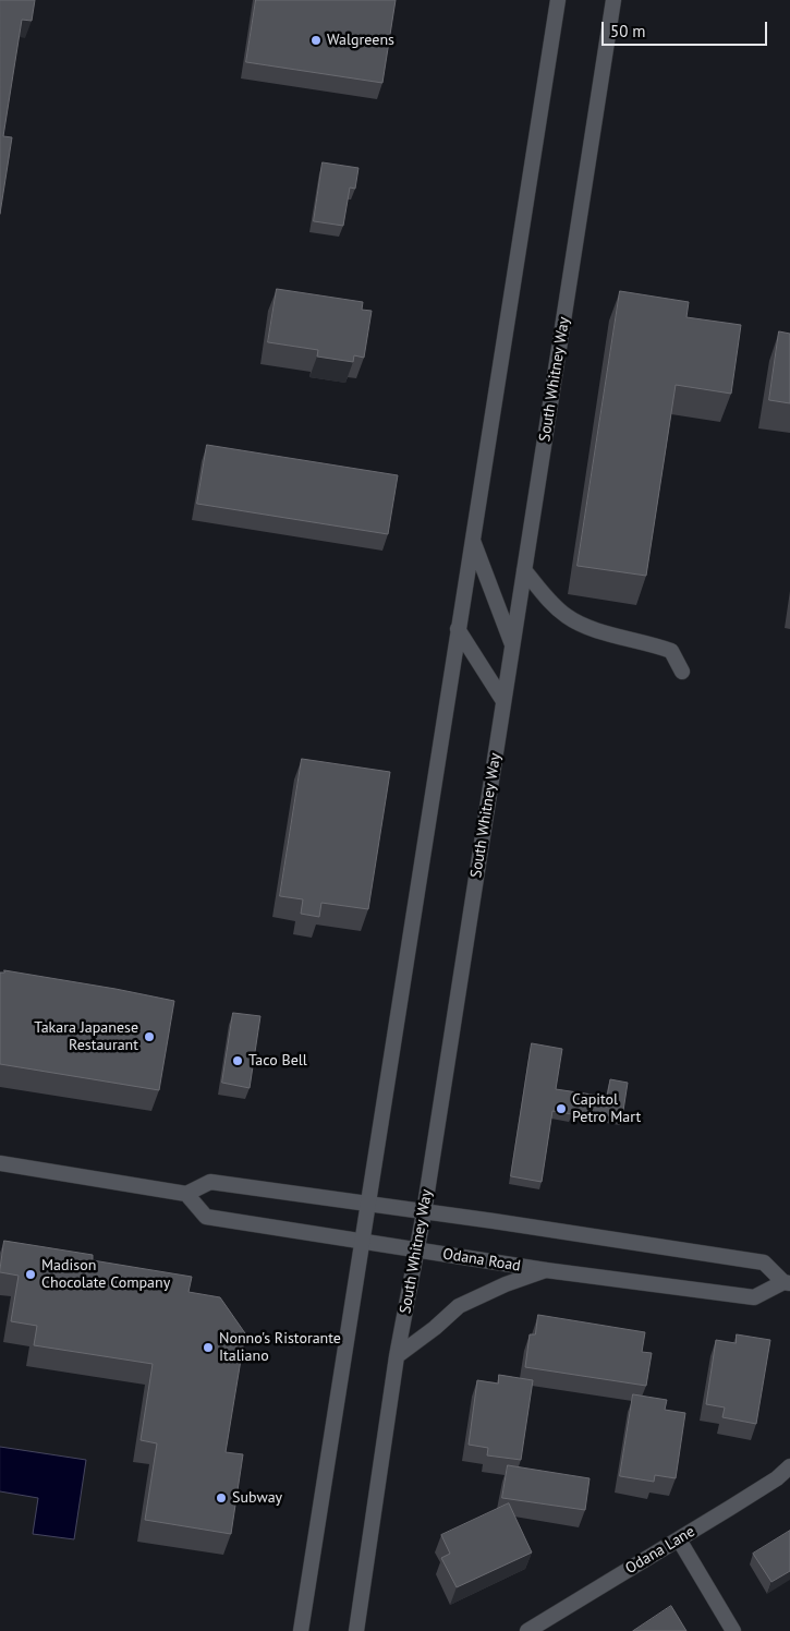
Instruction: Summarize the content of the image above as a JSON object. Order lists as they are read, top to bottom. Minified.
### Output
{"streets":{"main road":["South Whitney Way","Odana Road","Odana Lane"]},"crossings":[["South Whitney Way","Odana Road"]],"places":["Walgreens","Takara Japanese Restaurant","Taco Bell","Capitol Petro Mart","Madison Chocolate Company","Nonno's Ristorante Italiano","Subway"],"scale_bar":"50 m"}
